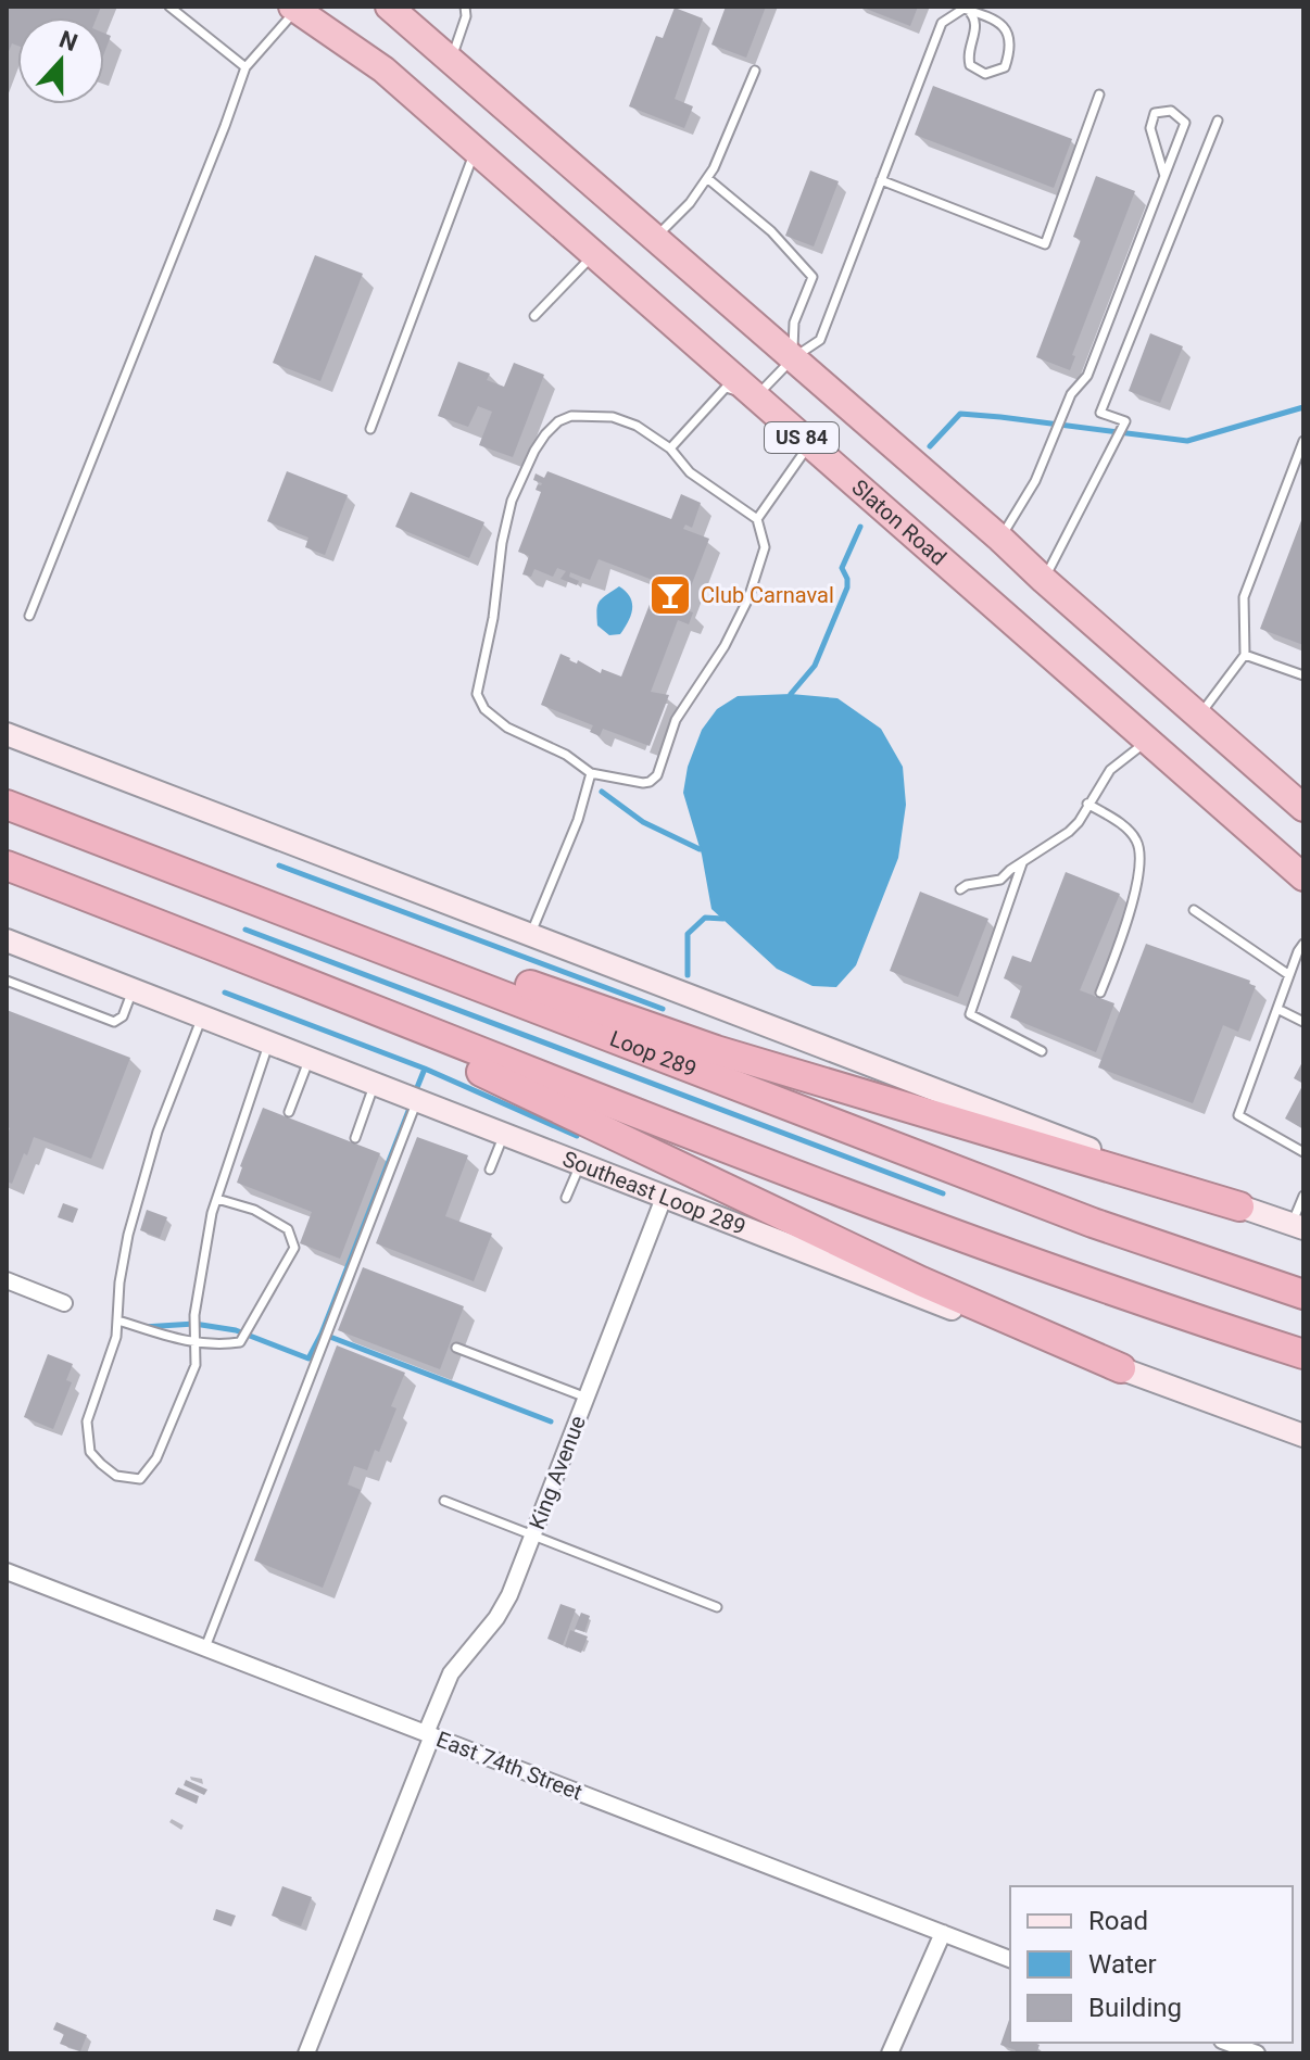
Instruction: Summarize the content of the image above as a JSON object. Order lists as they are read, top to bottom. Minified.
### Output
{"streets":{"highway":["US 84","Slaton Road","Loop 289"],"main road":["Southeast Loop 289"],"street":["King Avenue","East 74th Street"]},"crossings":[["Southeast Loop 289","King Avenue"],["King Avenue","East 74th Street"]],"places":{"bar":["Club Carnaval"]},"legend":["Road","Water","Building"],"north":"top"}
